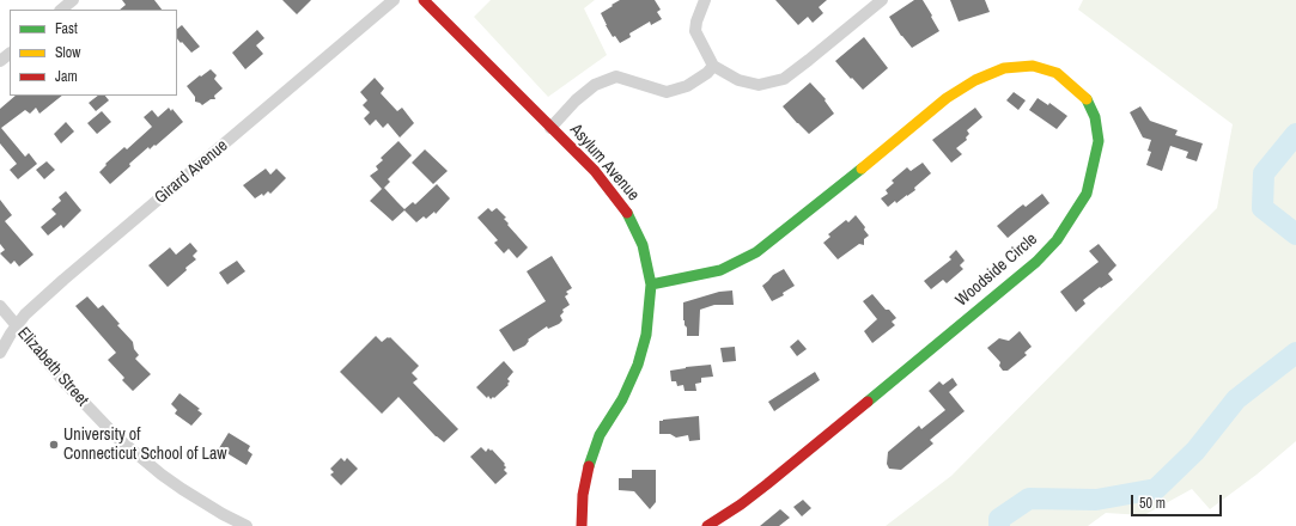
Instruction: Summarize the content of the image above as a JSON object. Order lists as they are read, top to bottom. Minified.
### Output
{"streets":{"street":["Asylum Avenue","Girard Avenue","Woodside Circle","Elizabeth Street"]},"crossings":[["Asylum Avenue","Woodside Circle"],["Girard Avenue","Elizabeth Street"]],"places":["University of Connecticut School of Law"],"legend":["Fast","Slow","Jam"],"scale_bar":"50 m"}
